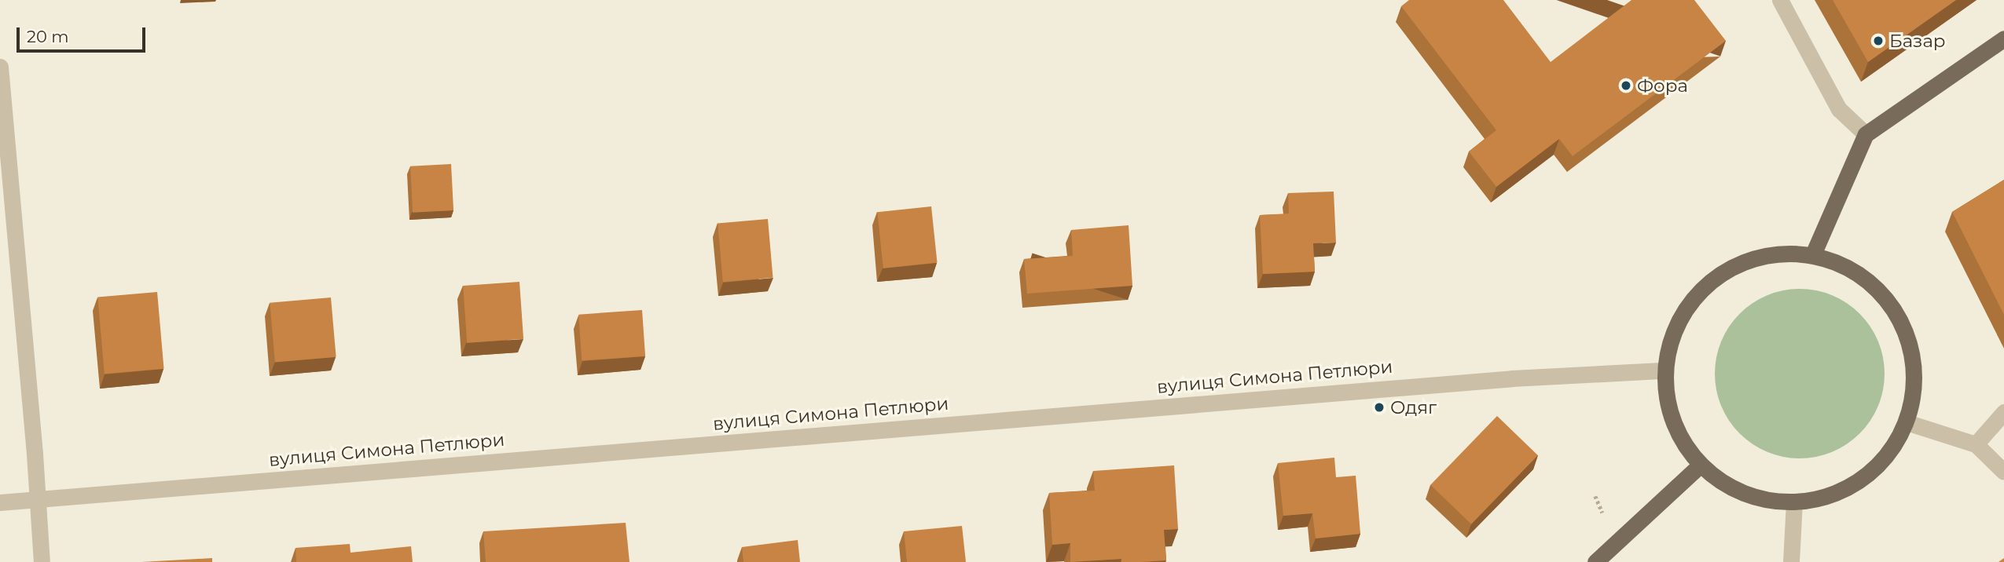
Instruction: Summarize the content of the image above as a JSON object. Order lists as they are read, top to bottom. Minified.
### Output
{"streets":{"street":["вулиця Симона Петлюри"]},"places":["Базар","Фора","Одяг"],"scale_bar":"20 m"}
